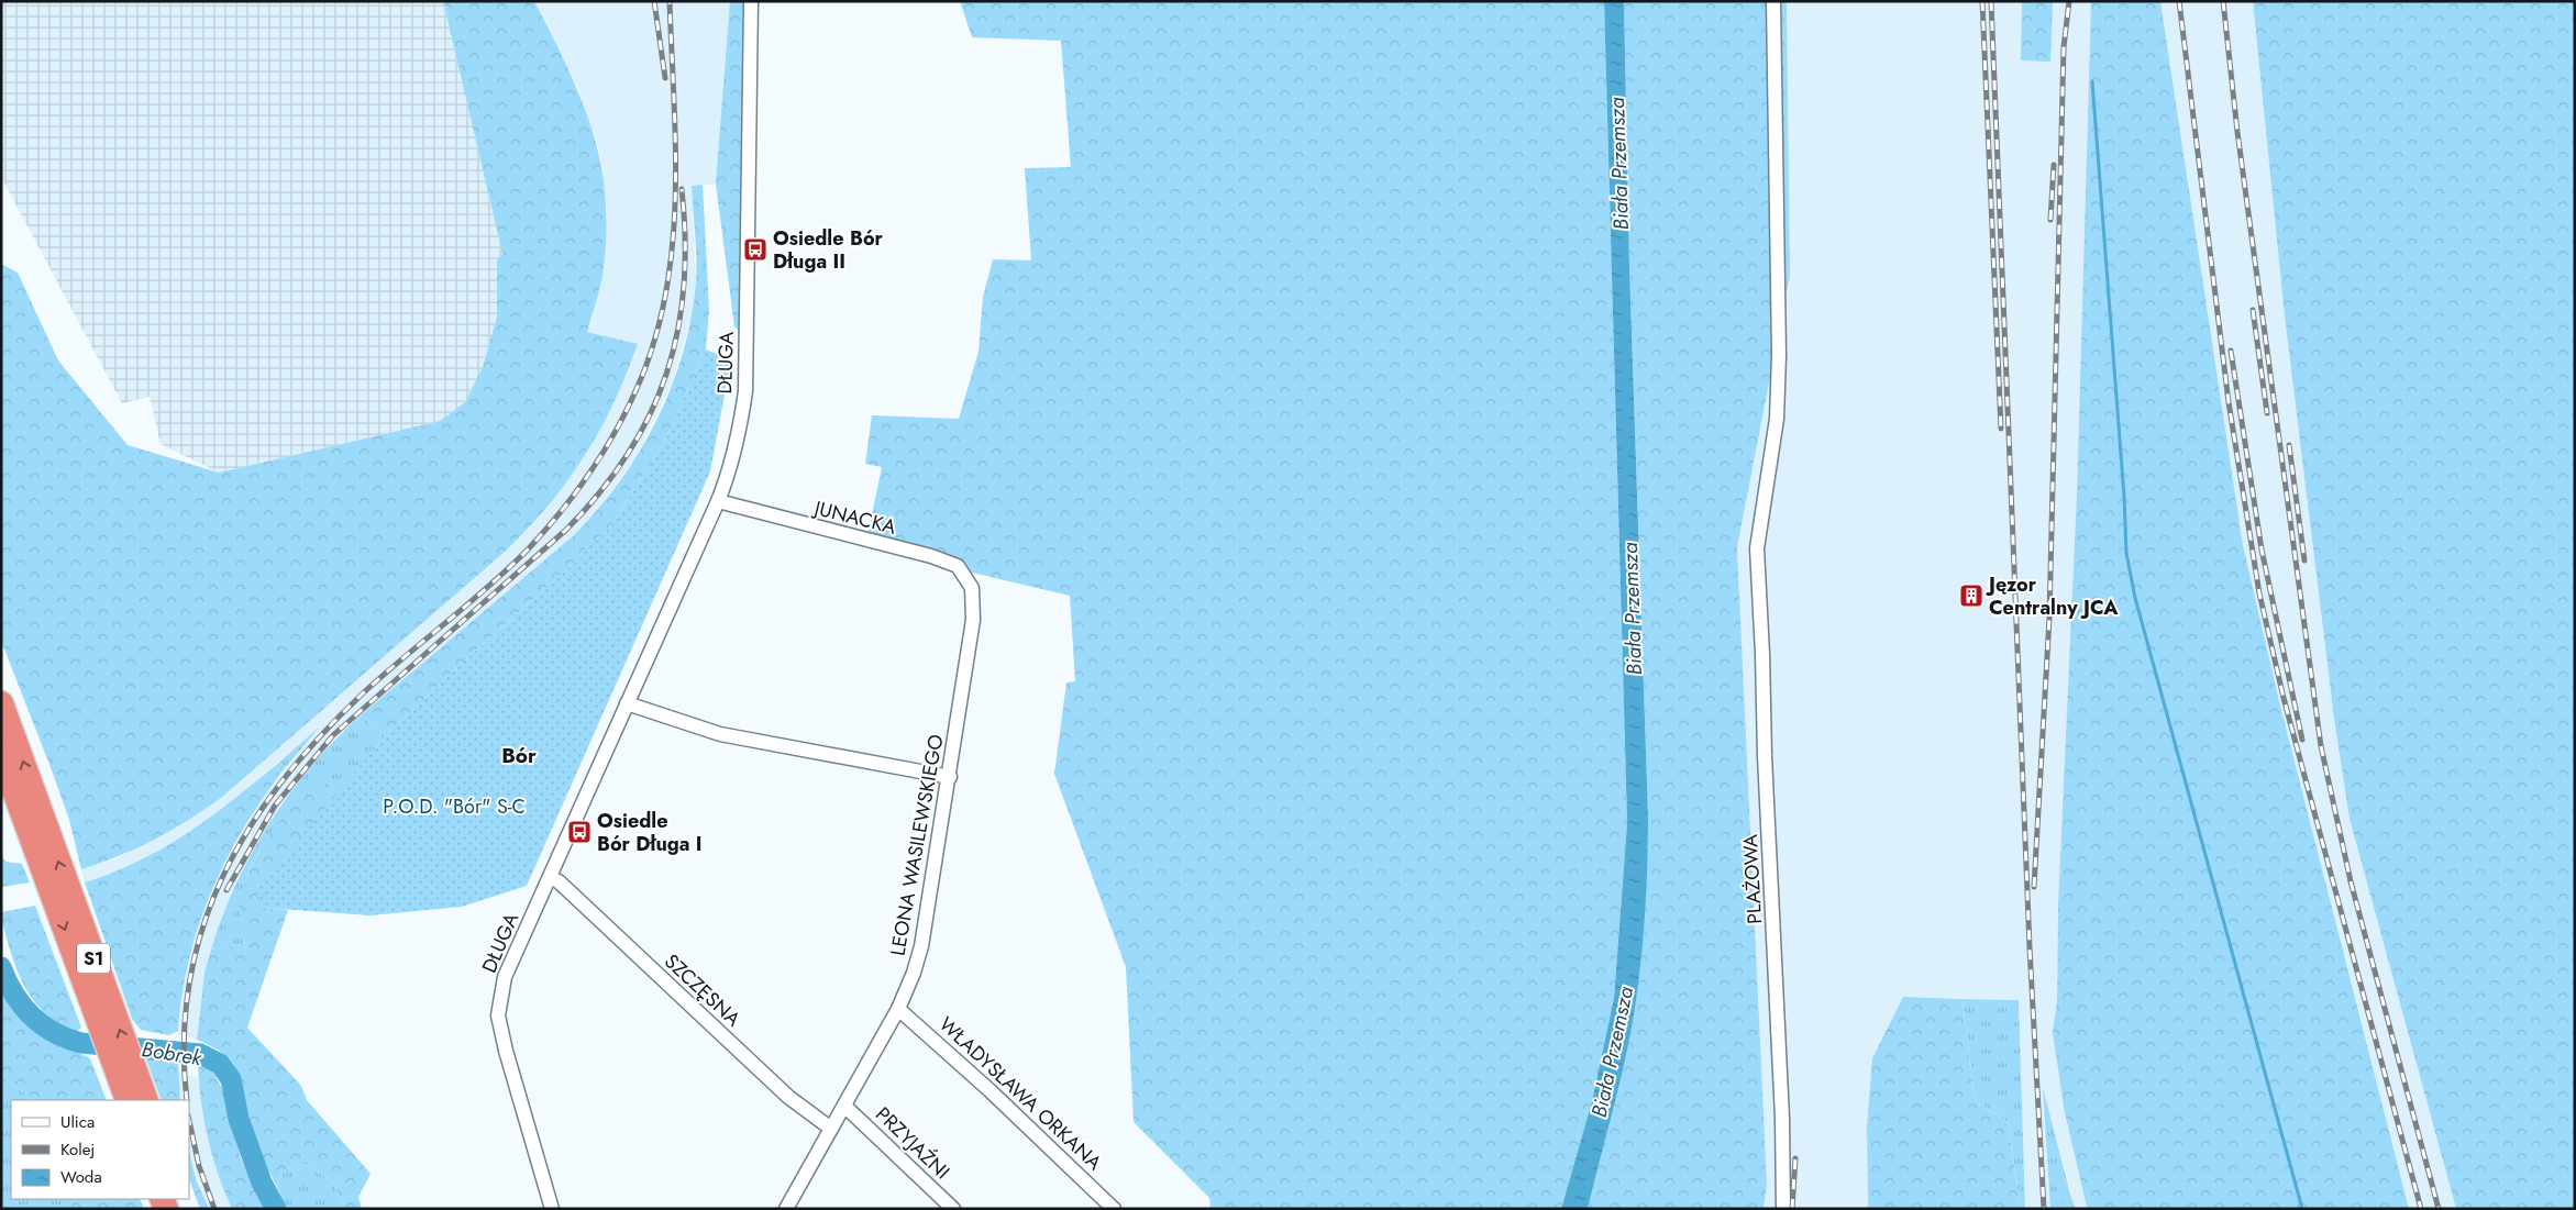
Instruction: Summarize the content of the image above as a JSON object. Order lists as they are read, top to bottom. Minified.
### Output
{"streets":{"highway":["S1"],"street":["DŁUGA","JUNACKA","LEONA WASILEWSKIEGO","PLAŻOWA","SZCZĘSNA","WŁADYSŁAWA ORKANA","PRZYJAŹNI"]},"crossings":[["DŁUGA","JUNACKA"],["DŁUGA","SZCZĘSNA"],["JUNACKA","LEONA WASILEWSKIEGO"],["LEONA WASILEWSKIEGO","SZCZĘSNA"],["LEONA WASILEWSKIEGO","WŁADYSŁAWA ORKANA"],["LEONA WASILEWSKIEGO","PRZYJAŹNI"]],"districts":["Bór"],"water":["Biała Przemsza","Bobrek"],"parks":["P.O.D. \"Bór\" S-C"],"places":{"bus stop":["Osiedle Bór Długa II","Osiedle Bór Długa I"],"building":["Jęzor Centralny JCA"]},"legend":["Ulica","Kolej","Woda"]}
